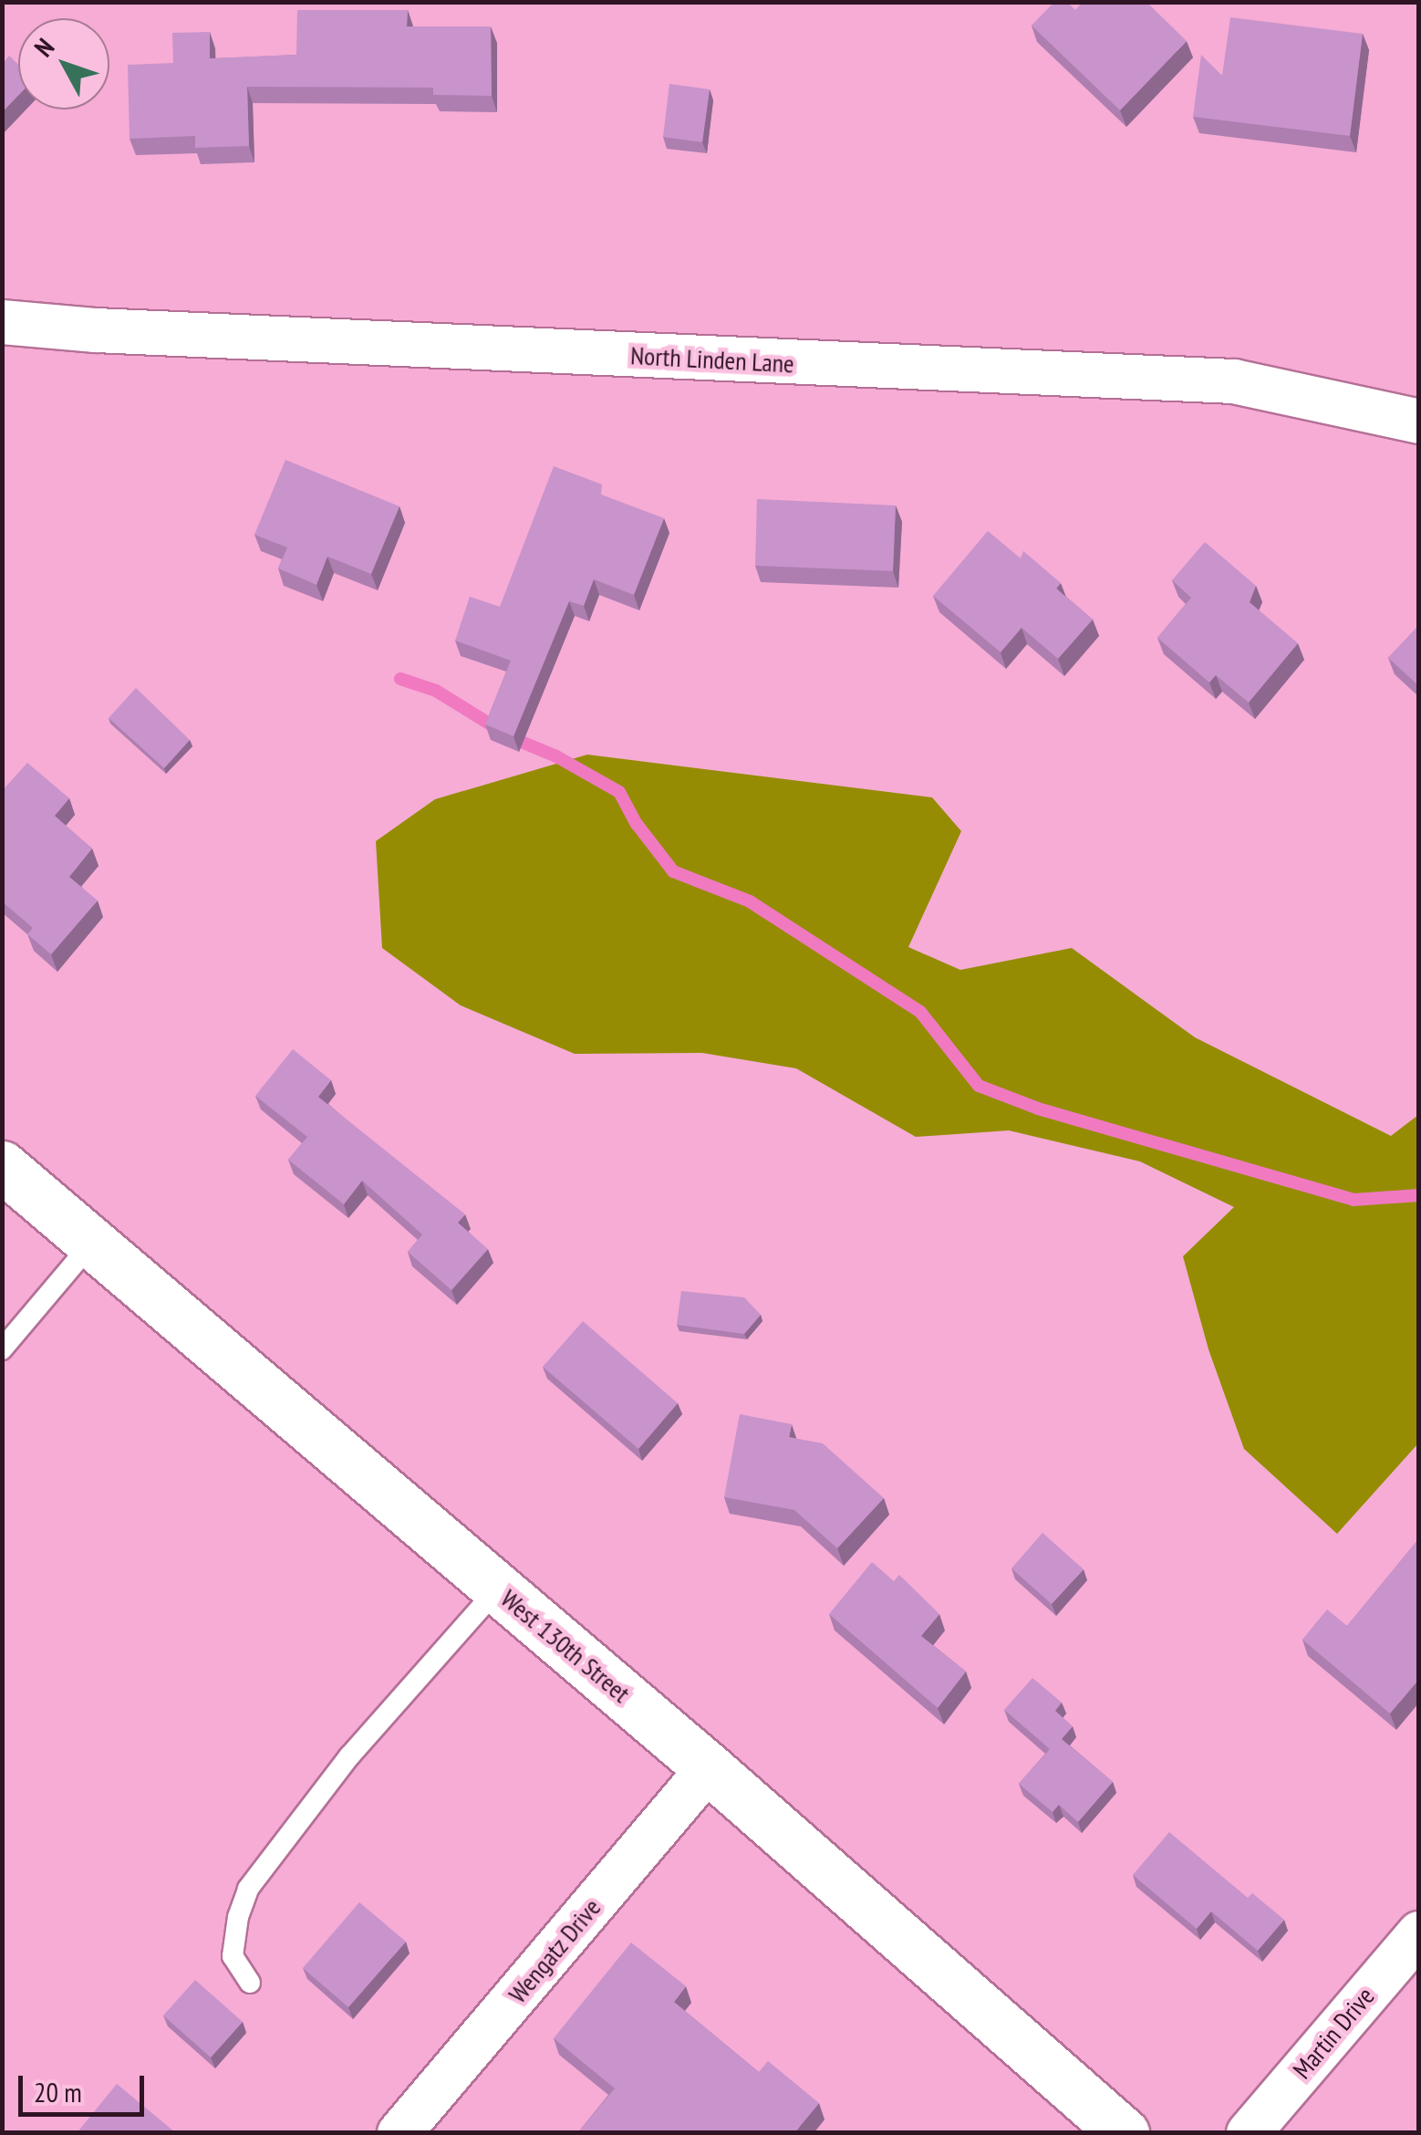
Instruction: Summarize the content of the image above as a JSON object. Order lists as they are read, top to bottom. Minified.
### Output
{"streets":{"main road":["West 130th Street"],"street":["North Linden Lane","Wengatz Drive","Martin Drive"]},"crossings":[["West 130th Street","Wengatz Drive"]],"scale_bar":"20 m","north":"top left"}
